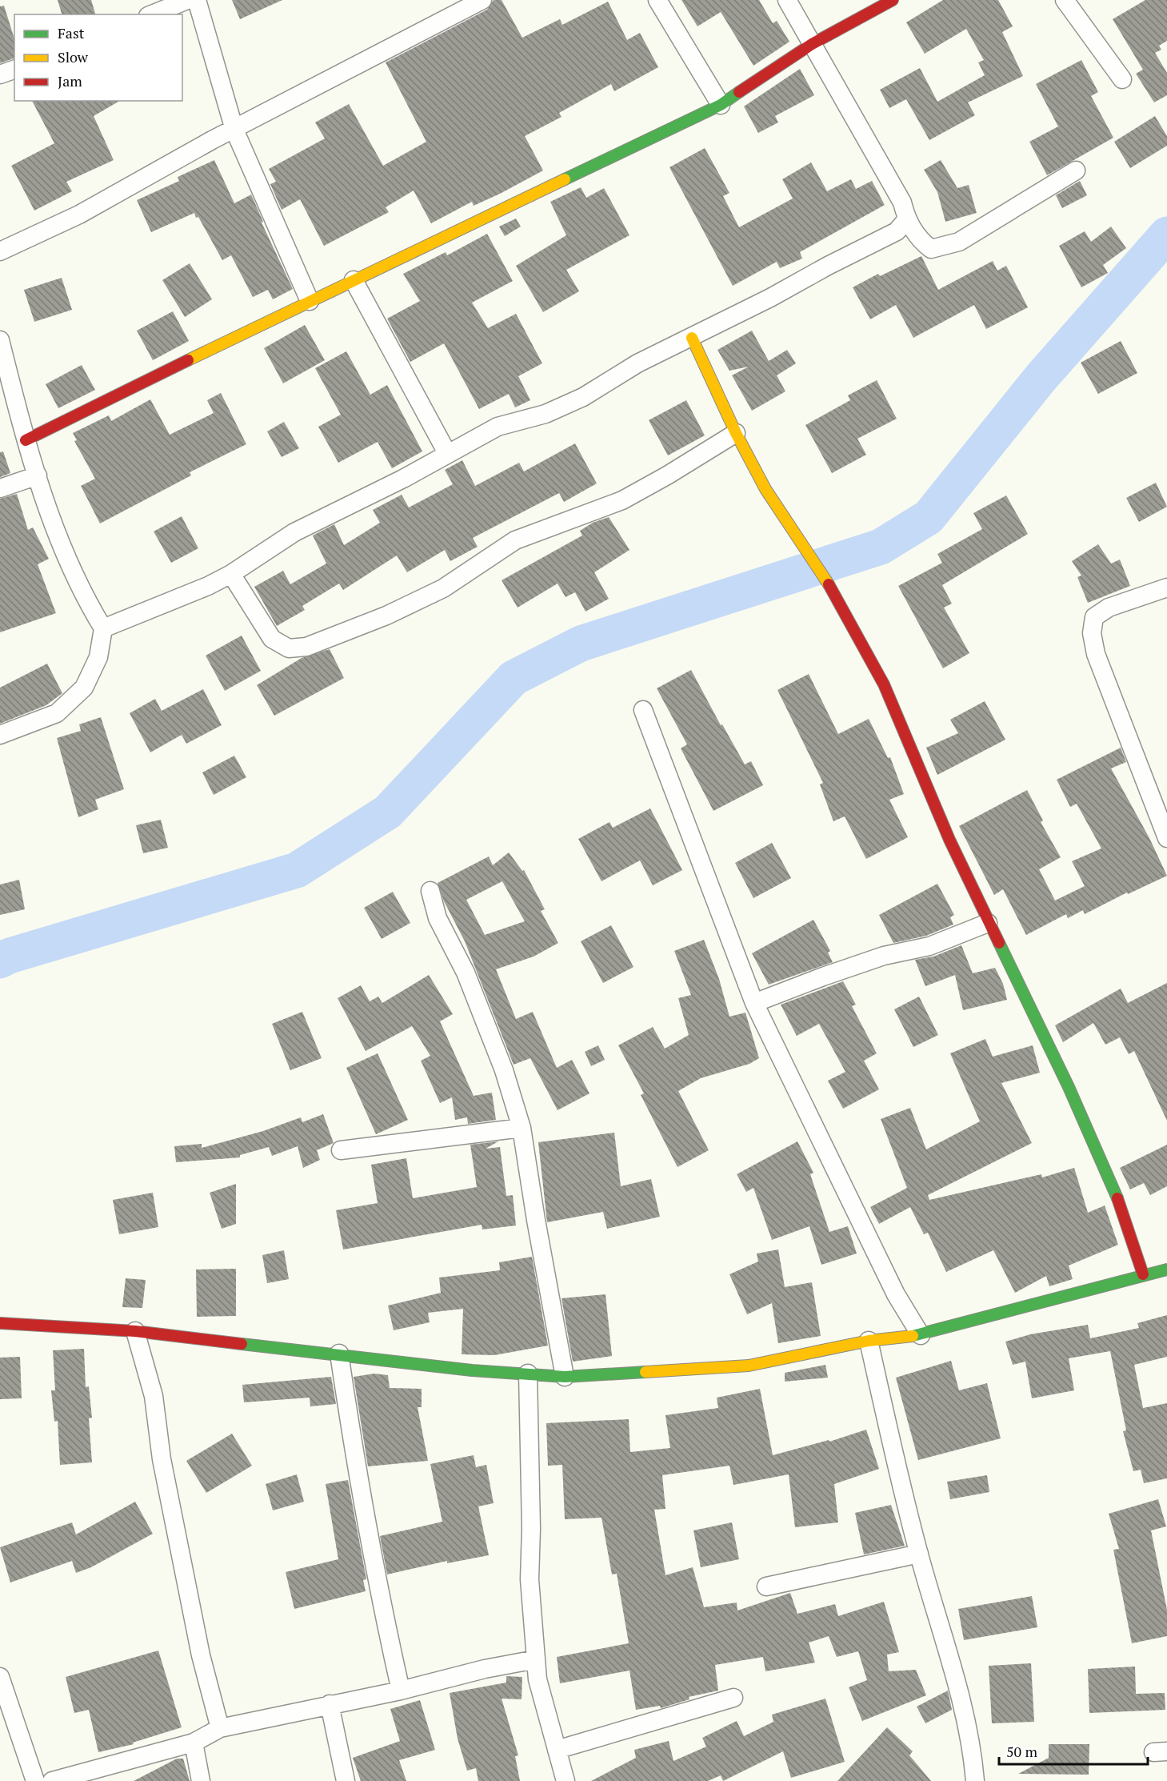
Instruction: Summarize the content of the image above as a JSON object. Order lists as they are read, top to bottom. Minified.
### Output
{"legend":["Fast","Slow","Jam"],"scale_bar":"50 m"}
